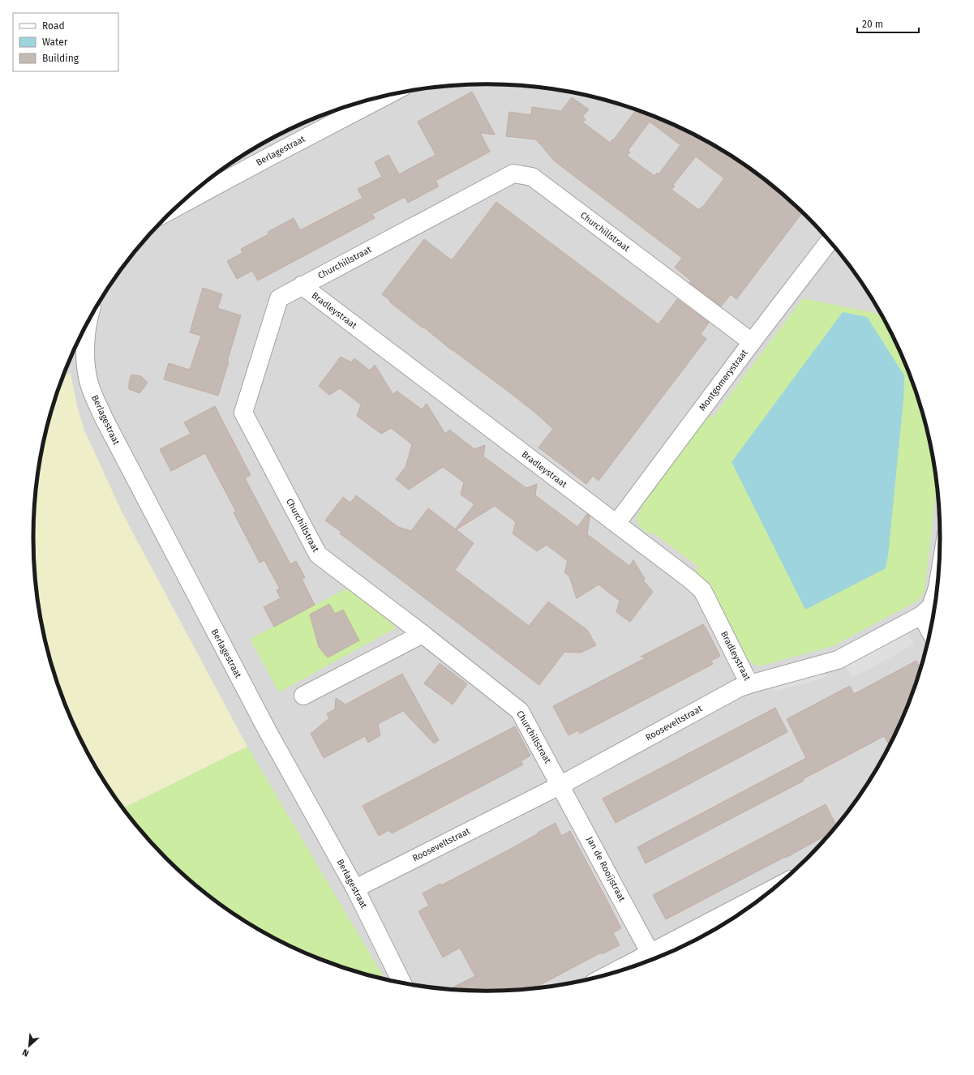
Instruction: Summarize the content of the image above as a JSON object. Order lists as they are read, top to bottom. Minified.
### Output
{"streets":{"street":["Berlagestraat","Churchillstraat","Bradleystraat","Montgomerystraat","Rooseveltstraat","Jan de Rooijstraat"]},"crossings":[["Berlagestraat","Rooseveltstraat"],["Churchillstraat","Bradleystraat"],["Churchillstraat","Montgomerystraat"],["Churchillstraat","Rooseveltstraat"],["Churchillstraat","Jan de Rooijstraat"],["Bradleystraat","Montgomerystraat"],["Bradleystraat","Rooseveltstraat"],["Rooseveltstraat","Jan de Rooijstraat"]],"legend":["Road","Water","Building"],"scale_bar":"20 m","north":"bottom left"}
